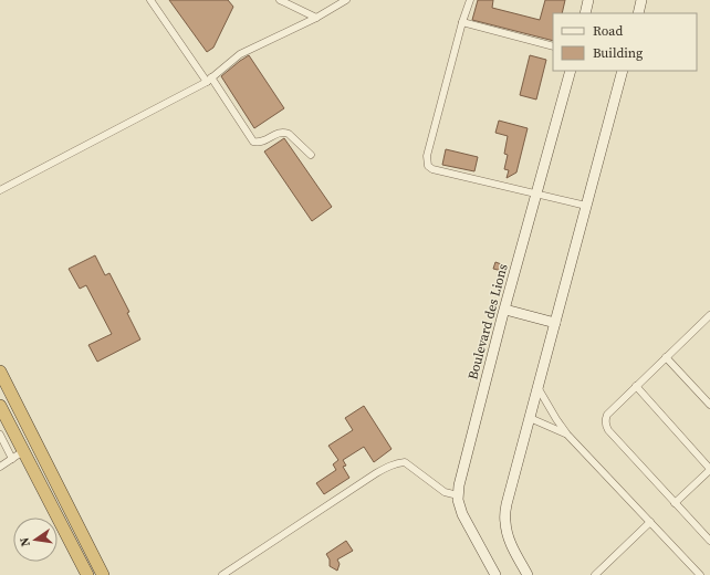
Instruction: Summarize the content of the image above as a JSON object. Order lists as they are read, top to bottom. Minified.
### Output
{"streets":{"main road":["Boulevard des Lions"]},"legend":["Road","Building"],"north":"left"}
